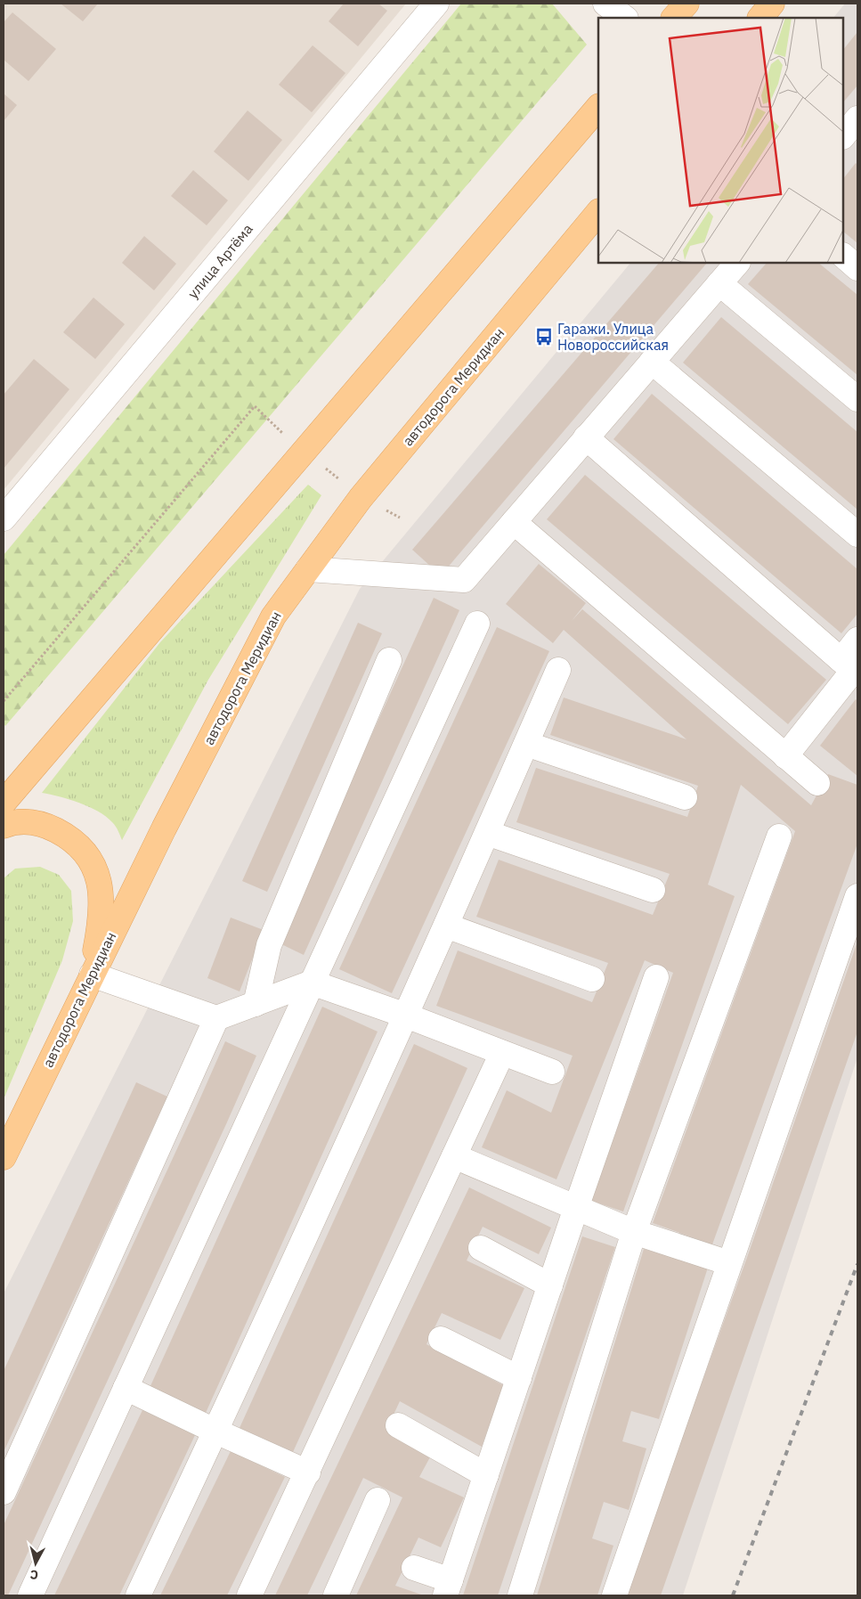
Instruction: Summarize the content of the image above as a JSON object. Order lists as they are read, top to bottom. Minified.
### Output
{"streets":{"main road":["автодорога Меридиан"],"street":["улица Артёма"]},"places":{"bus stop":["Гаражи. Улица Новороссийская"]},"north":"bottom"}
